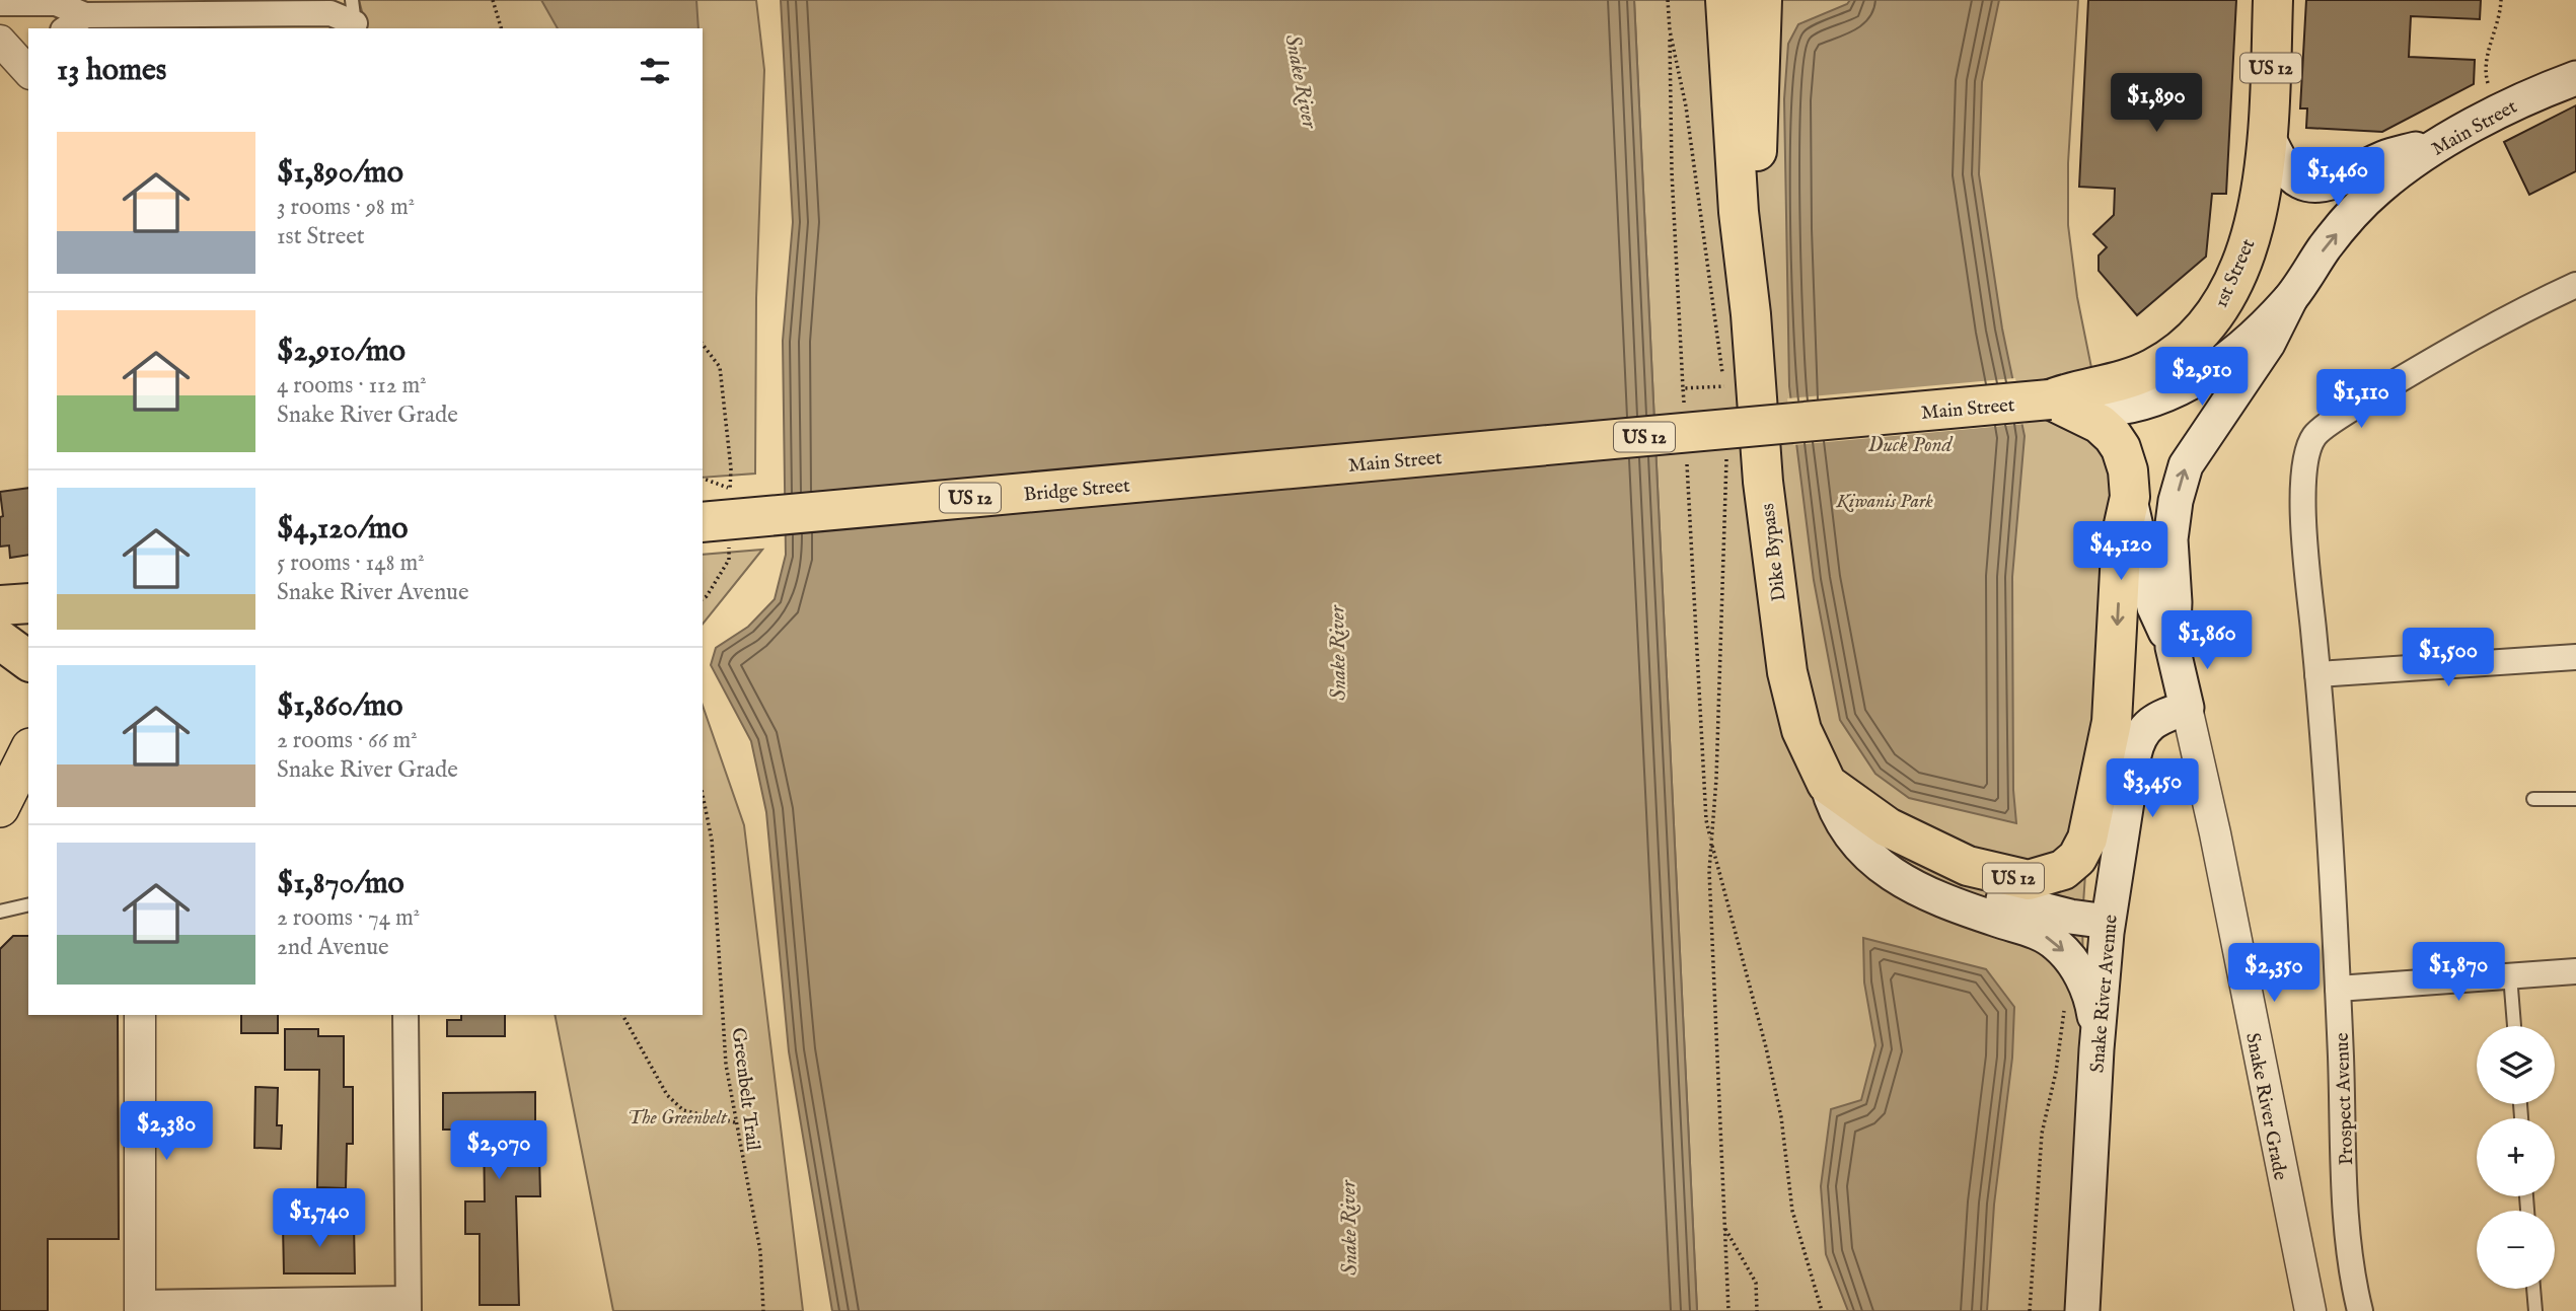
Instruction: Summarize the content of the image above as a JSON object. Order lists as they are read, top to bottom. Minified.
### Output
{"streets":{"highway":["US 12","Main Street","1st Street","Bridge Street","Dike Bypass"],"main road":["Snake River Avenue","Snake River Grade"],"street":["Prospect Avenue"],"path":["Greenbelt Trail"]},"crossings":[["US 12","Main Street"],["US 12","1st Street"],["US 12","Dike Bypass"],["US 12","Snake River Avenue"],["Main Street","1st Street"],["Main Street","Bridge Street"],["Main Street","Snake River Grade"],["Snake River Avenue","Snake River Grade"]],"water":["Snake River","Duck Pond"],"parks":["Kiwanis Park","The Greenbelt"],"page":{"heading":"13 homes","price":["$1,890","$1,460","$2,910","$1,110","$4,120","$1,860","$1,500","$3,450","$1,870","$2,350","$2,380","$2,070","$1,740"],"list":[{"name":"$1,890/mo","note":"3 rooms · 98 m² · 1st Street"},{"name":"$2,910/mo","note":"4 rooms · 112 m² · Snake River Grade"},{"name":"$4,120/mo","note":"5 rooms · 148 m² · Snake River Avenue"},{"name":"$1,860/mo","note":"2 rooms · 66 m² · Snake River Grade"},{"name":"$1,870/mo","note":"2 rooms · 74 m² · 2nd Avenue"}],"map_buttons":["+","−"]}}
